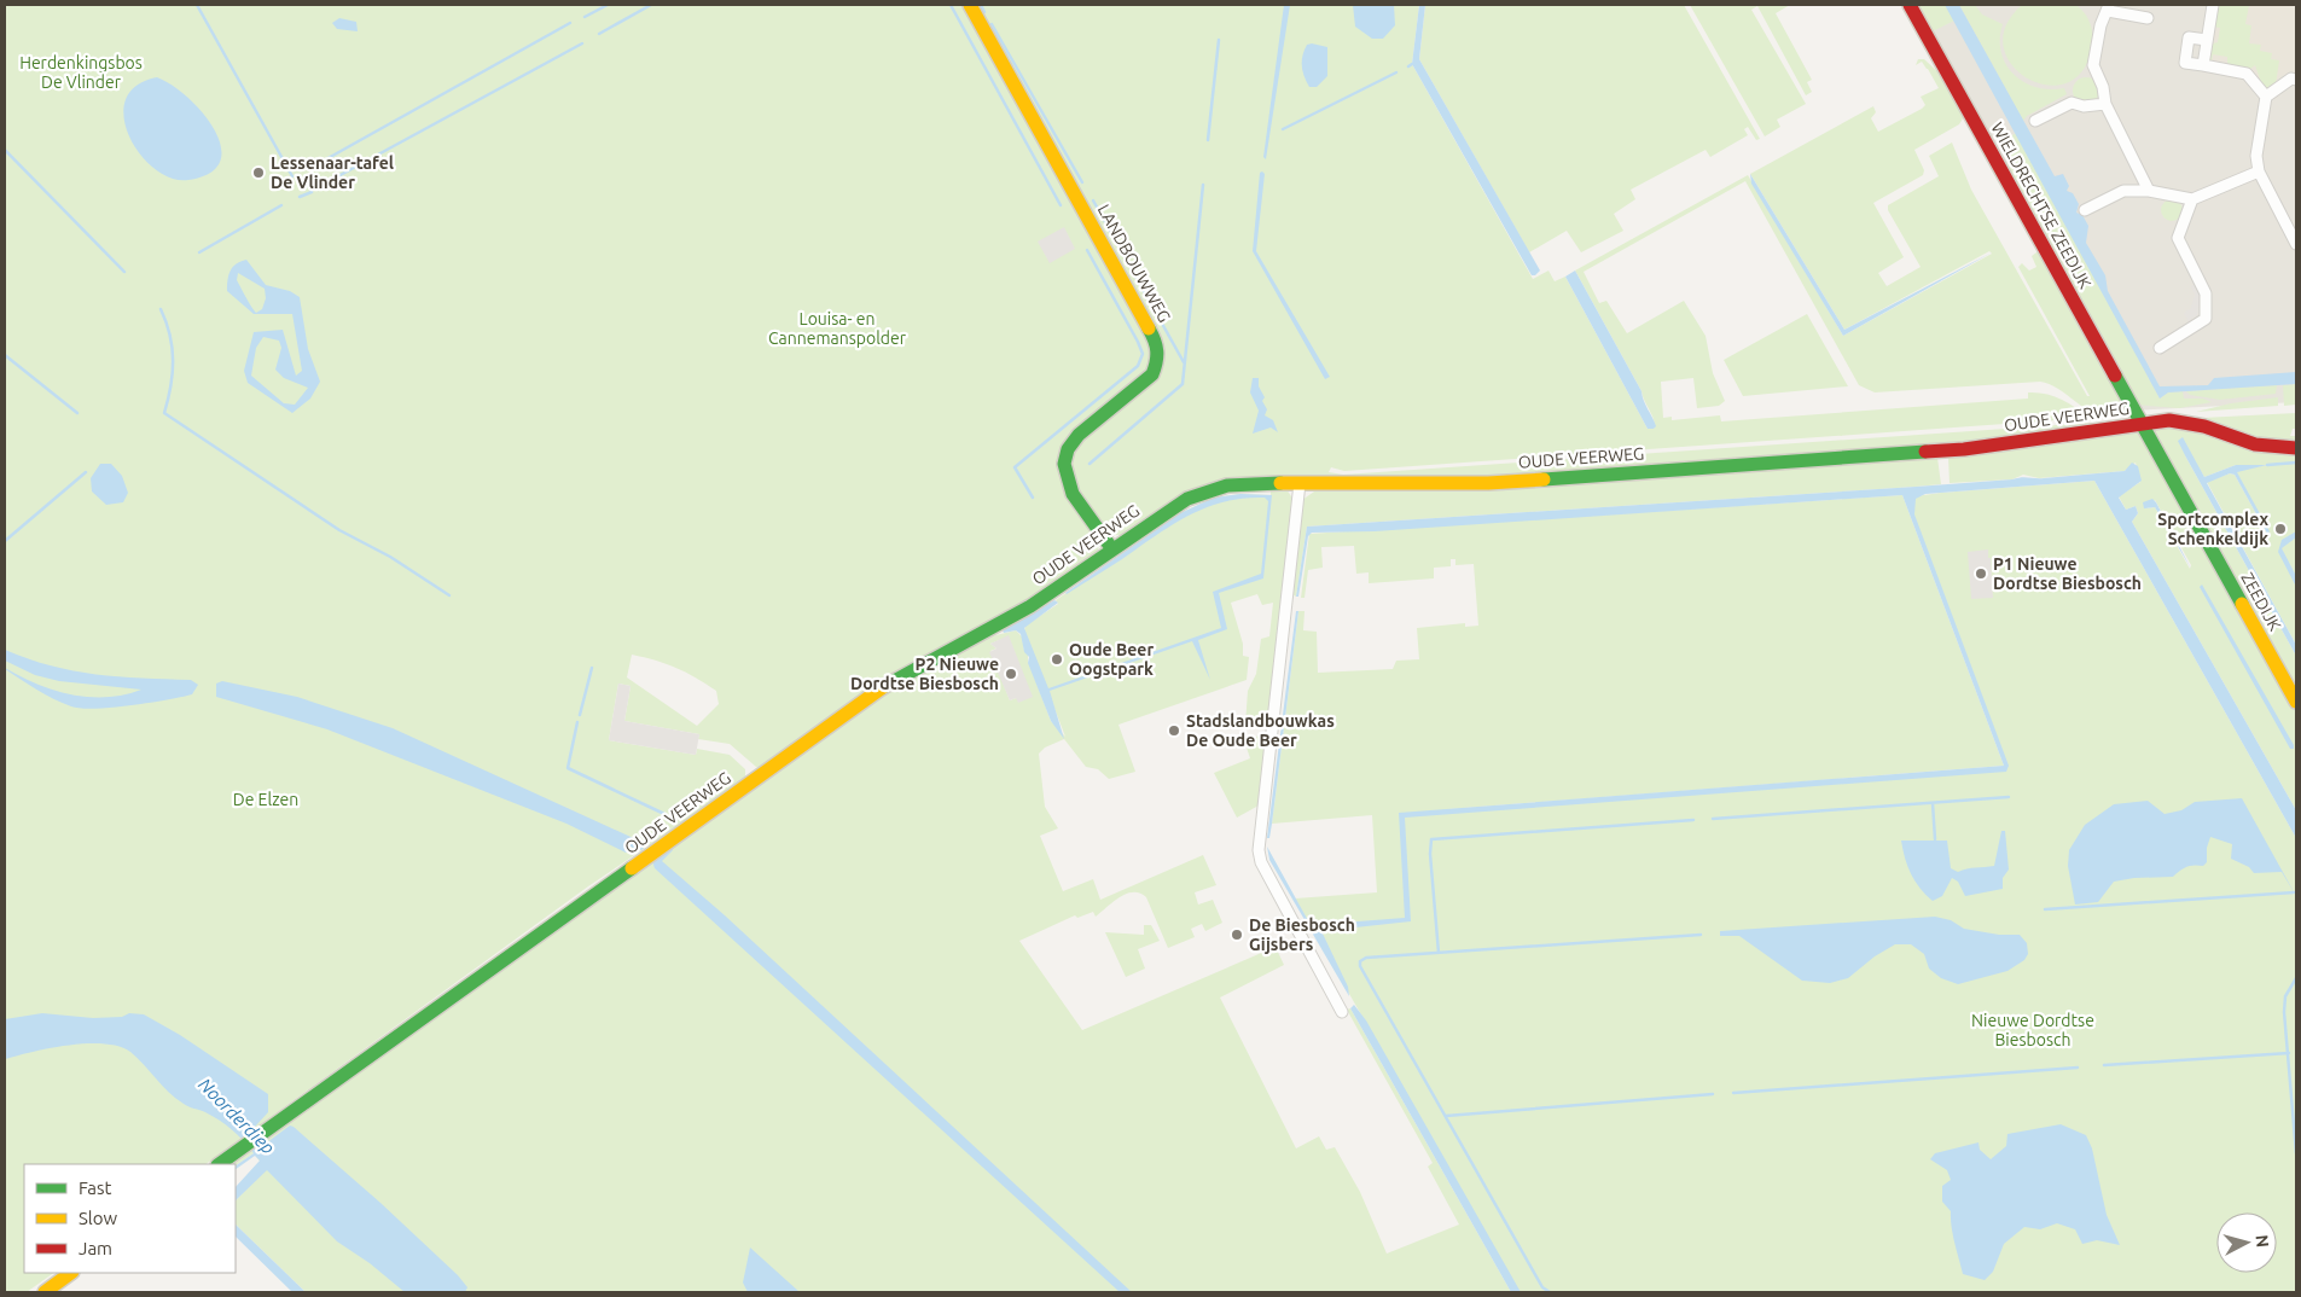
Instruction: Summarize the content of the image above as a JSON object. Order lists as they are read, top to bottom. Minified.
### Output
{"streets":{"street":["WIELDRECHTSE ZEEDIJK","LANDBOUWWEG","OUDE VEERWEG","ZEEDIJK"]},"crossings":[["WIELDRECHTSE ZEEDIJK","OUDE VEERWEG"],["WIELDRECHTSE ZEEDIJK","ZEEDIJK"],["LANDBOUWWEG","OUDE VEERWEG"],["OUDE VEERWEG","ZEEDIJK"]],"water":["Noorderdiep"],"parks":["Herdenkingsbos De Vlinder","Louisa- en Cannemanspolder","De Elzen","Nieuwe Dordtse Biesbosch"],"places":["Lessenaar-tafel De Vlinder","Sportcomplex Schenkeldijk","P1 Nieuwe Dordtse Biesbosch","Oude Beer Oogstpark","P2 Nieuwe Dordtse Biesbosch","Stadslandbouwkas De Oude Beer","De Biesbosch Gijsbers"],"legend":["Fast","Slow","Jam"],"north":"right"}
